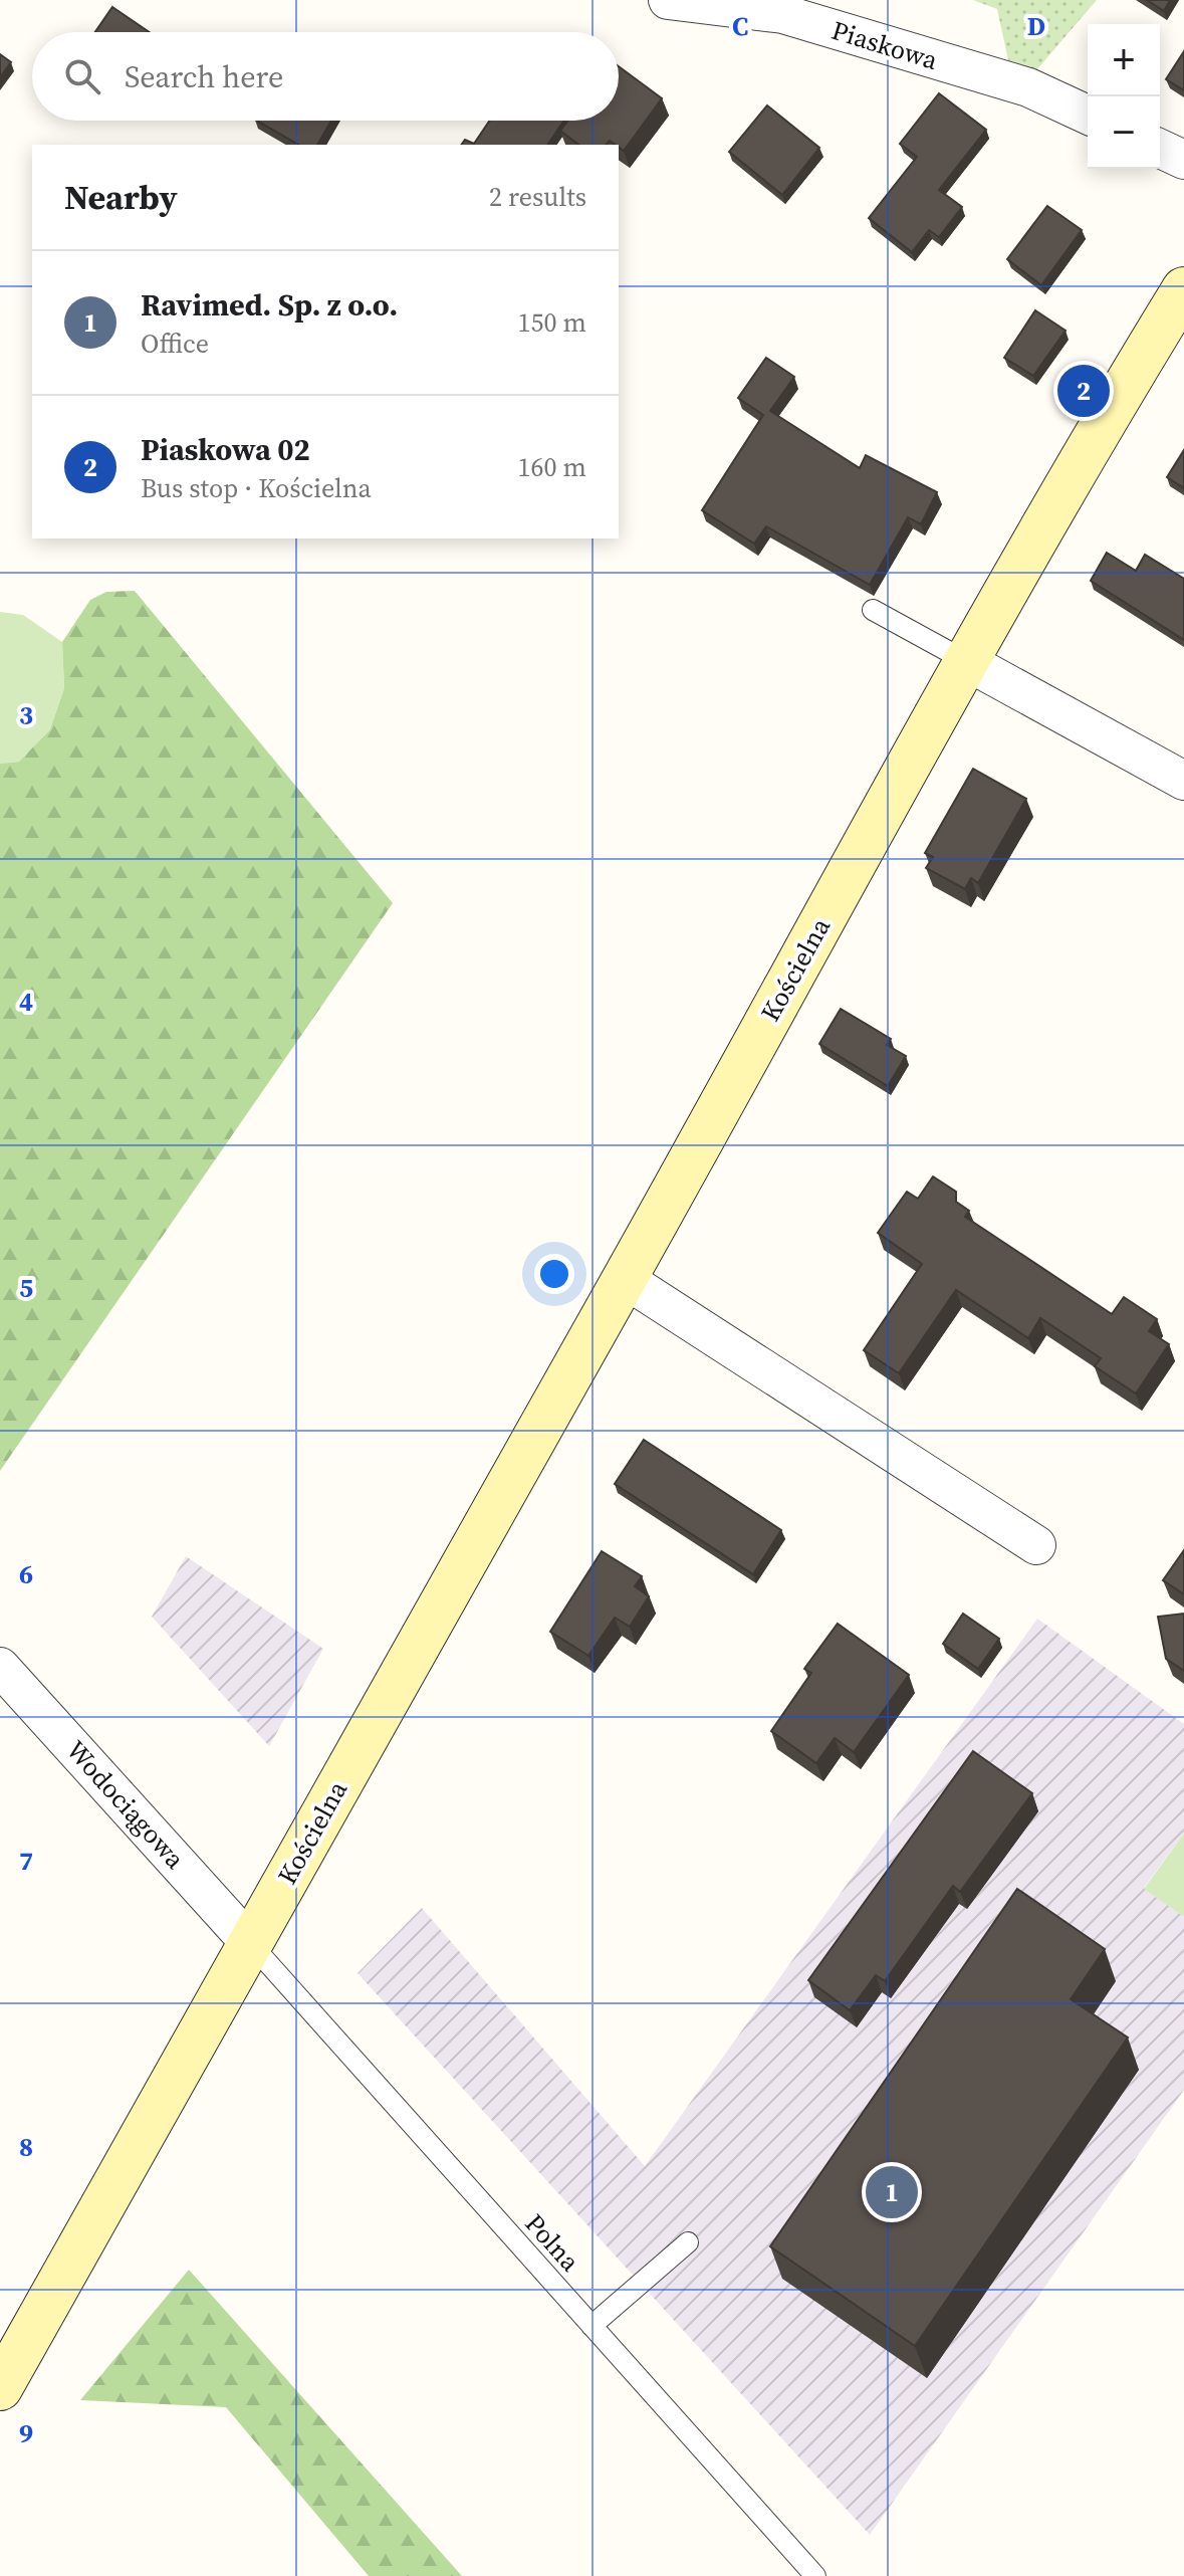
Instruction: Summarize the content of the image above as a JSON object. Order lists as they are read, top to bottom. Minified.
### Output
{"streets":{"street":["Piaskowa","Kościelna","Wodociągowa"],"lane":["Polna"]},"crossings":[["Kościelna","Wodociągowa"],["Kościelna","Polna"],["Wodociągowa","Polna"]],"page":{"map_buttons":["+","−"],"search":"Search here","heading":["Nearby","2 results"],"list":[{"mark":"1","name":"Ravimed. Sp. z o.o.","note":"Office","value":"150 m"},{"mark":"2","name":"Piaskowa 02","note":"Bus stop · Kościelna","value":"160 m"}],"pins":["2","1"]},"grid":{"columns":["C","D"],"rows":["3","4","5","6","7","8","9"]}}
